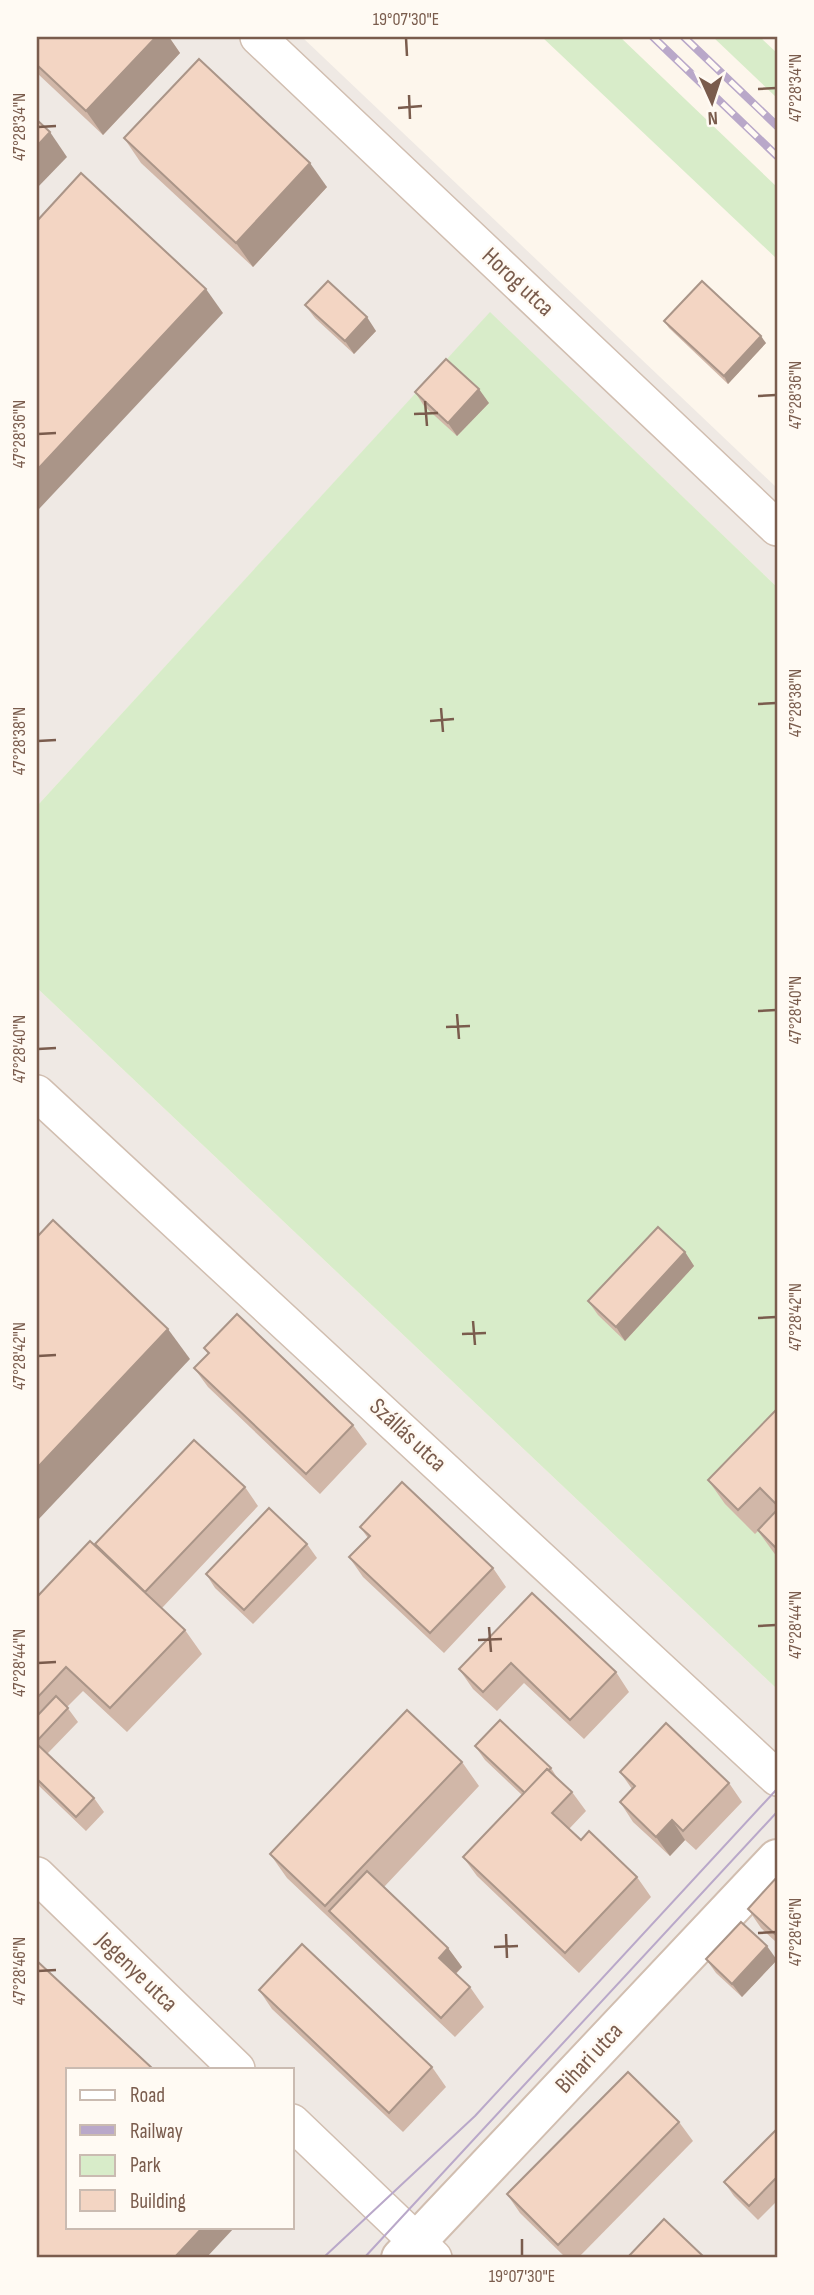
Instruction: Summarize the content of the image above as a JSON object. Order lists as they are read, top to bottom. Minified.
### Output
{"streets":{"street":["Horog utca","Szállás utca","Jegenye utca","Bihari utca"]},"legend":["Road","Railway","Park","Building"],"north":"bottom","coordinates":["19°07'30\"E","47°28'34\"N","47°28'36\"N","47°28'38\"N","47°28'40\"N","47°28'42\"N","47°28'44\"N","47°28'46\"N"]}
